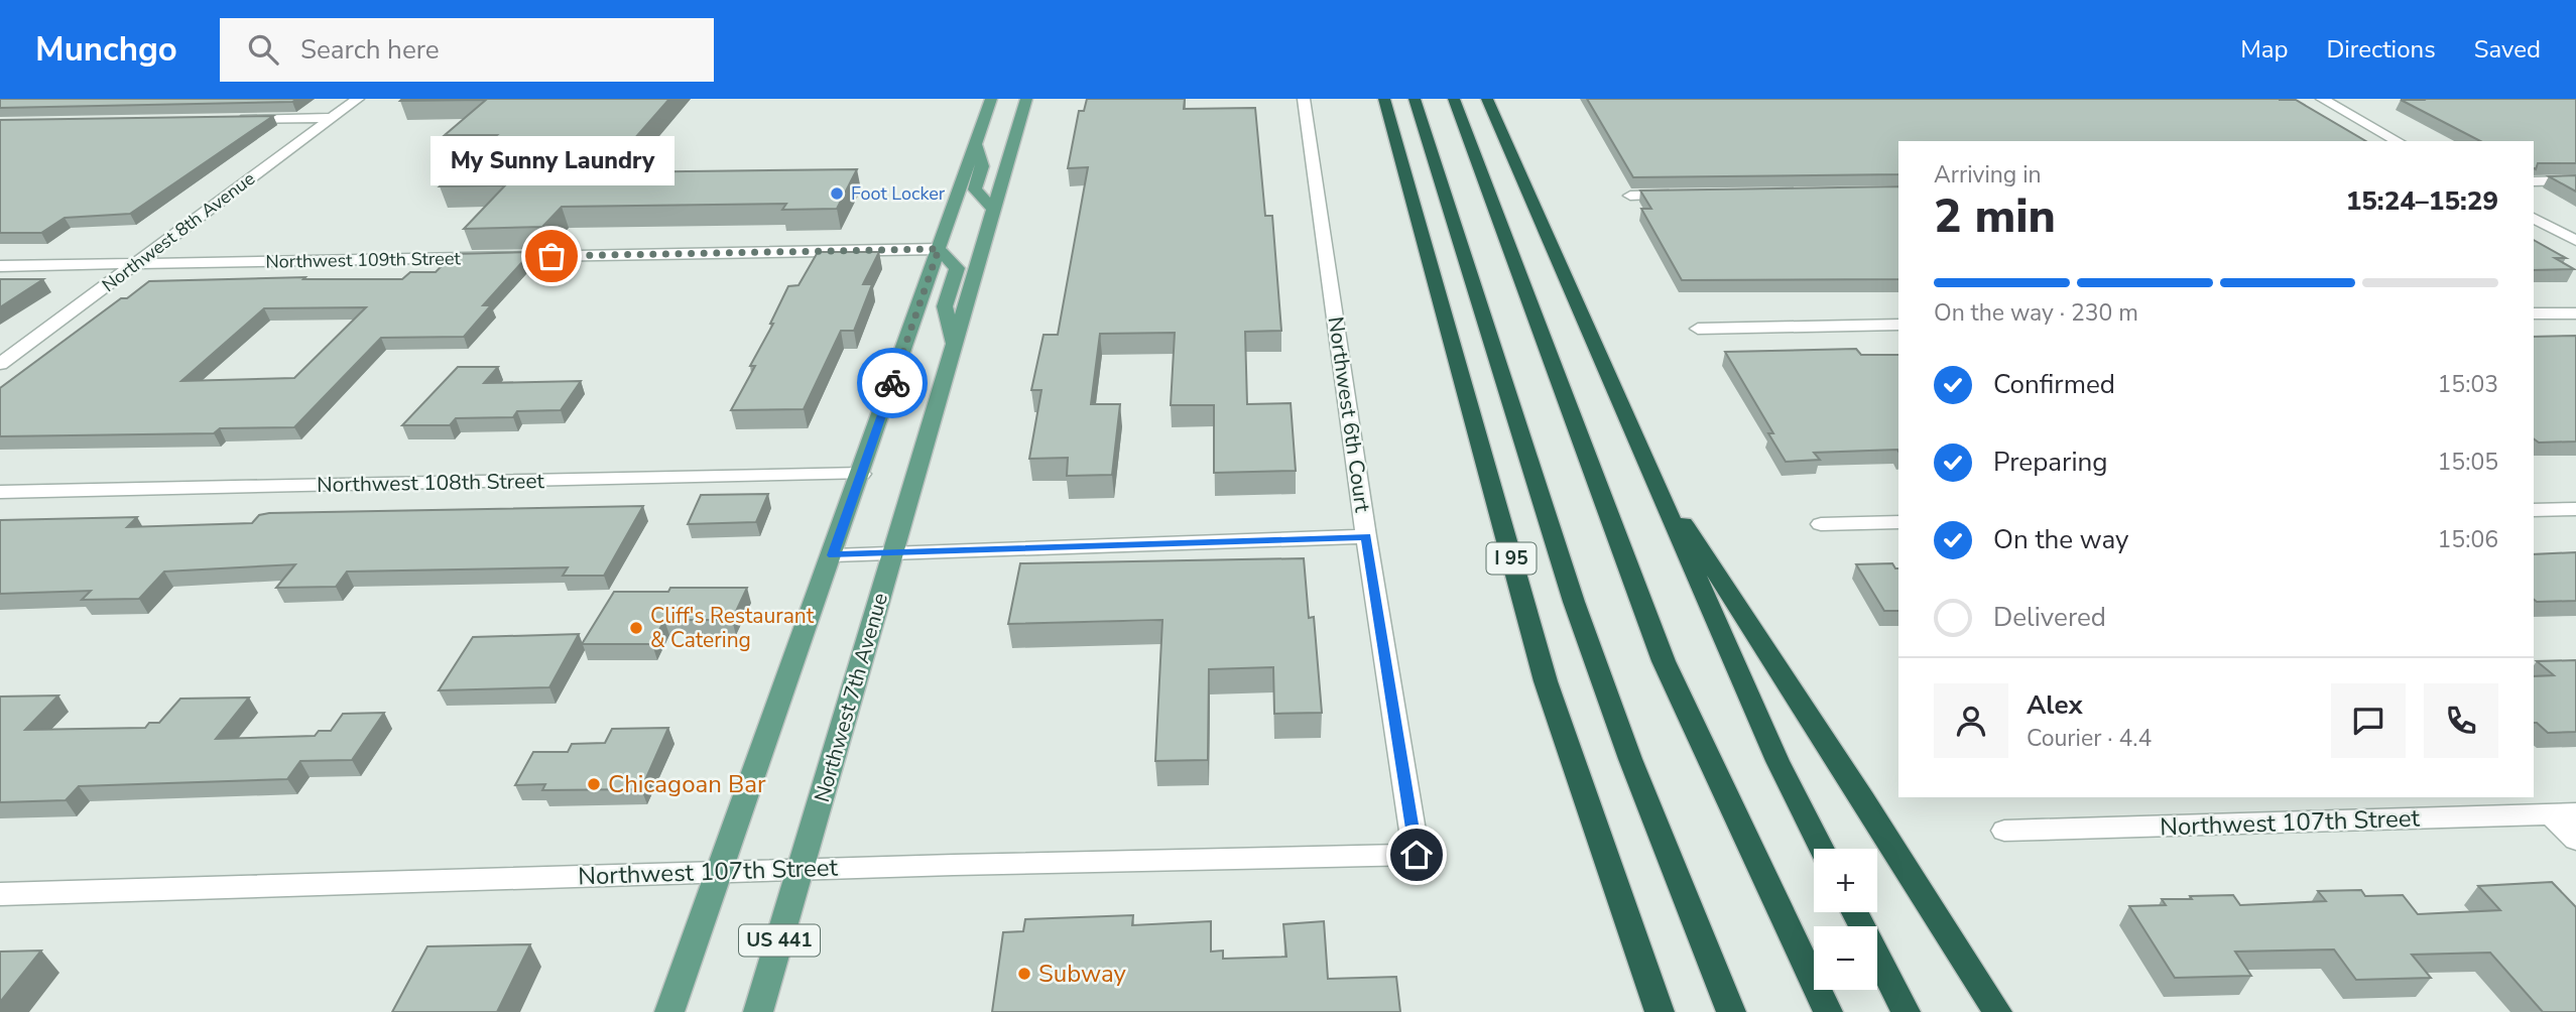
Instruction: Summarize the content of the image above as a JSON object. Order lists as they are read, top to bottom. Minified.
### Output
{"streets":{"highway":["I 95"],"main road":["Northwest 7th Avenue","US 441"],"street":["Northwest 8th Avenue","Northwest 109th Street","Northwest 6th Court","Northwest 108th Street","Northwest 107th Street"]},"crossings":[["Northwest 8th Avenue","Northwest 109th Street"],["Northwest 6th Court","Northwest 107th Street"],["Northwest 7th Avenue","Northwest 107th Street"]],"places":["Foot Locker","My Sunny Laundry","Cliff's Restaurant & Catering","Chicagoan Bar","Subway"],"page":{"header":"Munchgo","search":"Search here","nav":["Map","Directions","Saved"],"bubble":"My Sunny Laundry","heading":["2 min","Arriving in","15:24–15:29"],"panel":["Alex","Courier · 4.4"],"bar":"On the way · 230 m","list":[["Confirmed","15:03"],["Preparing","15:05"],["On the way","15:06"],"Delivered"],"map_buttons":["+","−"]}}
